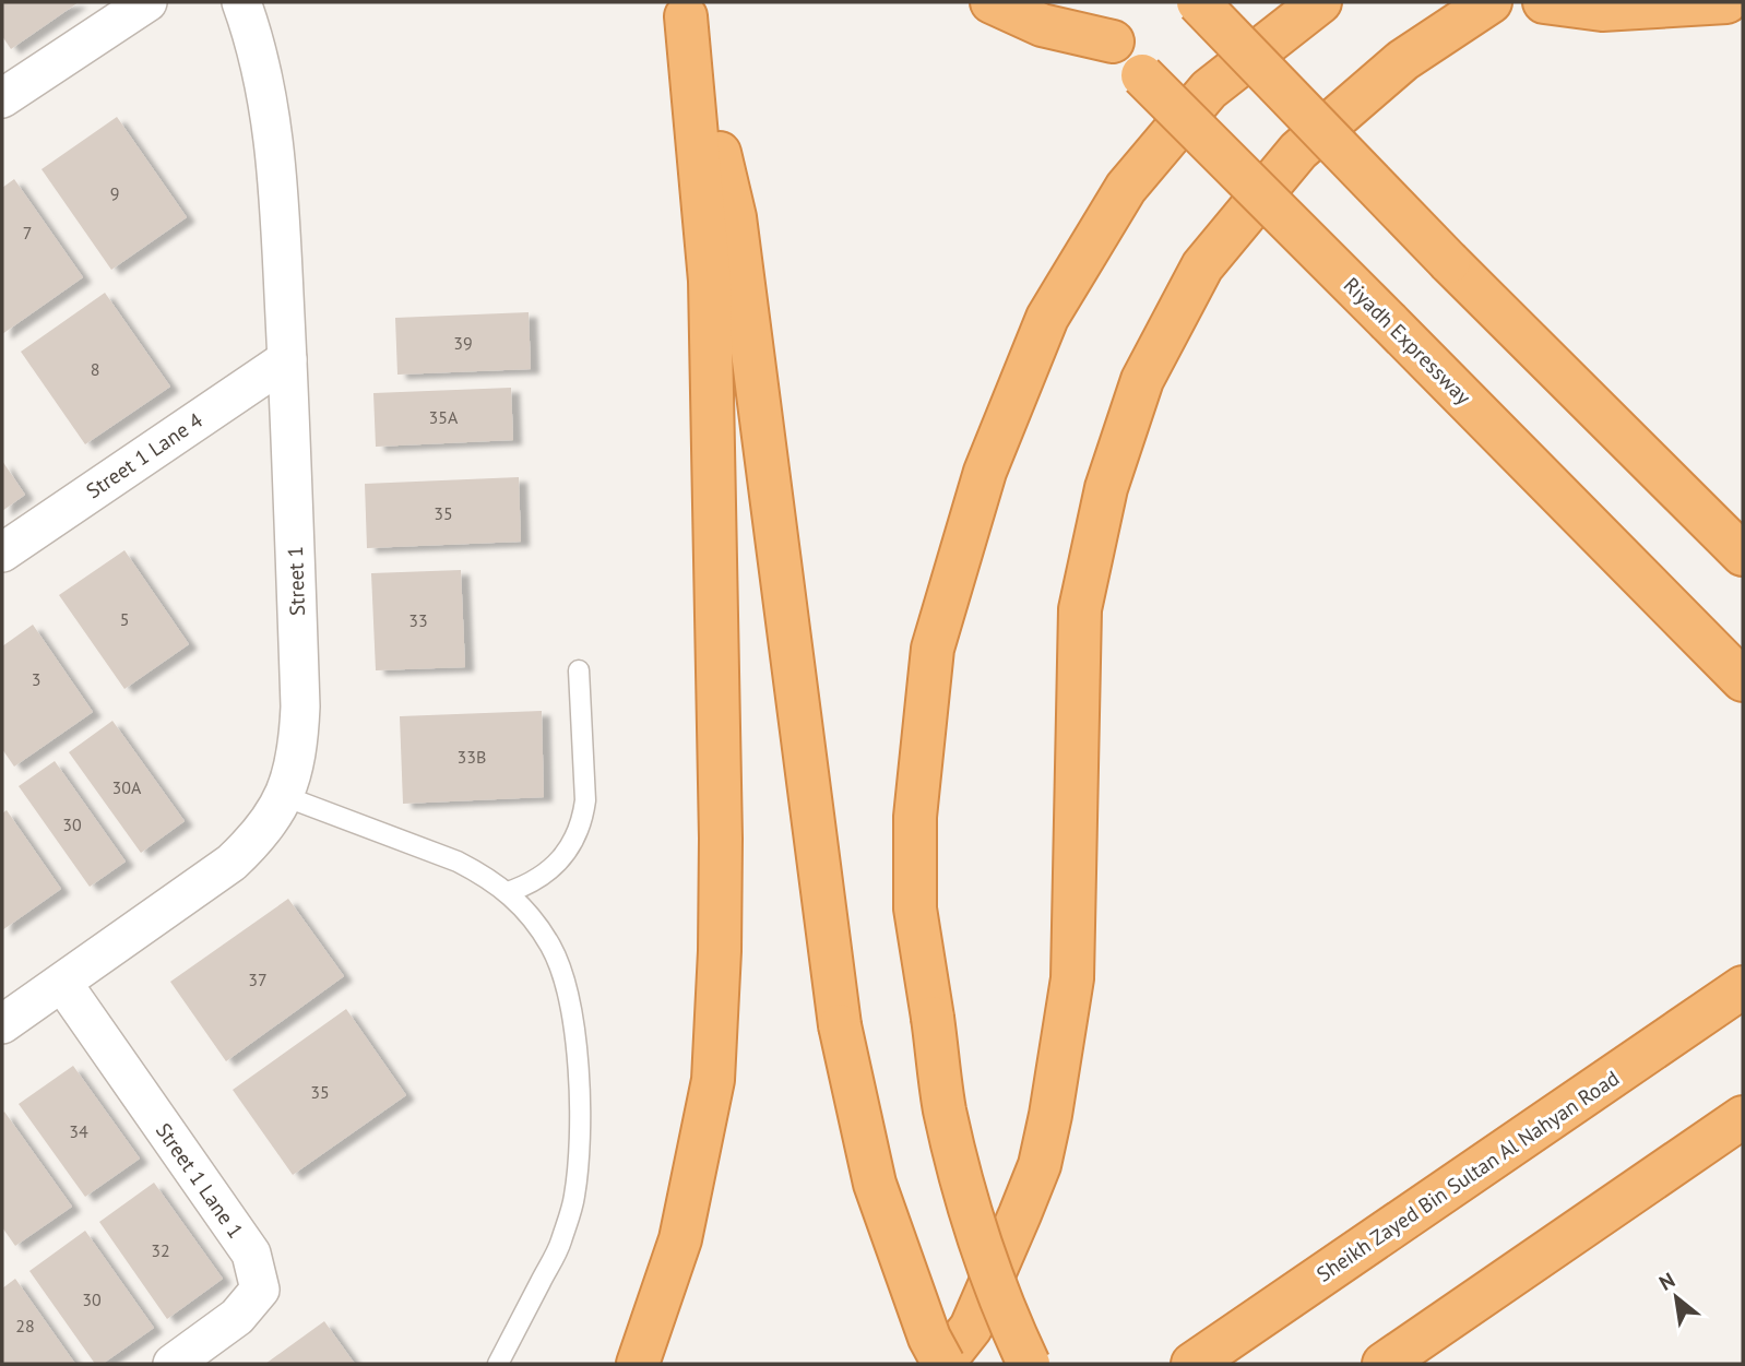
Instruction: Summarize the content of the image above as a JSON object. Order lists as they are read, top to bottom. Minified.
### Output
{"streets":{"highway":["Riyadh Expressway","Sheikh Zayed Bin Sultan Al Nahyan Road"],"street":["Street 1 Lane 4","Street 1","Street 1 Lane 1"]},"crossings":[["Street 1 Lane 4","Street 1"],["Street 1","Street 1 Lane 1"]],"house_numbers":["9","7","39","8","35A","35","5","33","3","33B","30A","30","37","35","34","32","30","28"],"north":"top left"}
